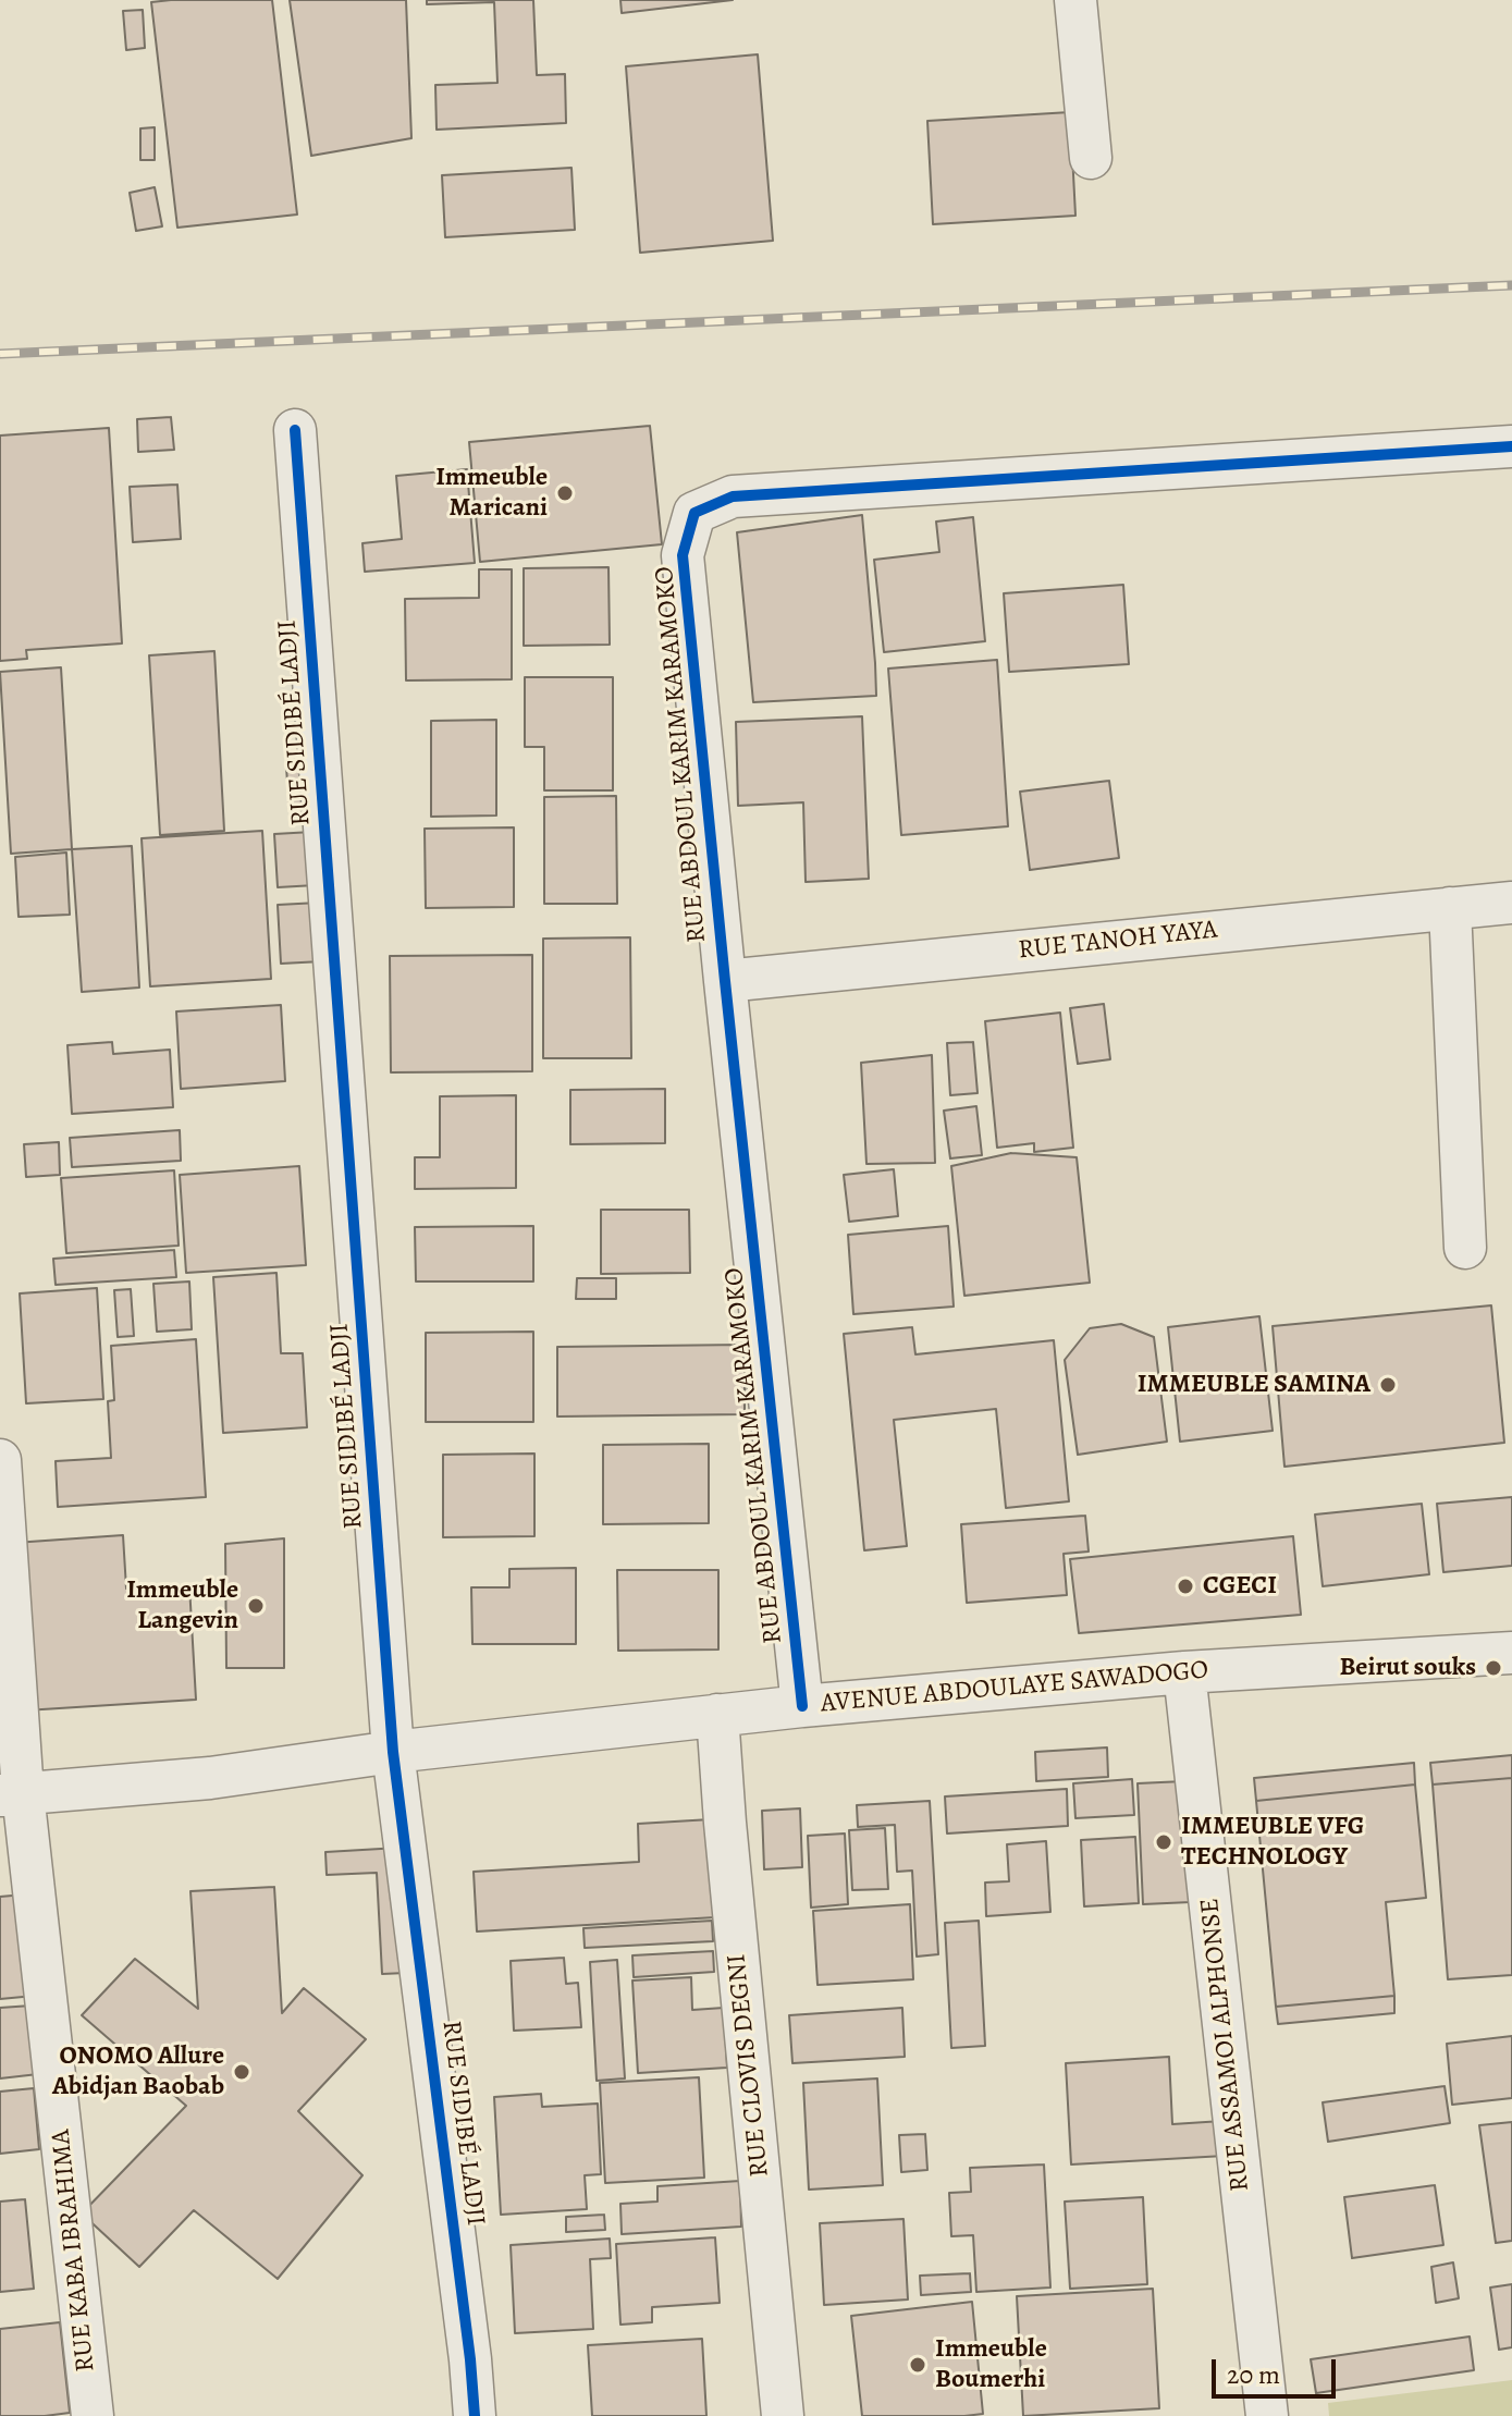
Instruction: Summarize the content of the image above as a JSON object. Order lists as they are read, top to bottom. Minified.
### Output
{"streets":{"street":["RUE SIDIBÉ LADJI","RUE ABDOUL KARIM KARAMOKO","RUE TANOH YAYA","AVENUE ABDOULAYE SAWADOGO","RUE ASSAMOI ALPHONSE","RUE CLOVIS DEGNI","RUE KABA IBRAHIMA"]},"crossings":[["RUE SIDIBÉ LADJI","AVENUE ABDOULAYE SAWADOGO"],["RUE ABDOUL KARIM KARAMOKO","RUE TANOH YAYA"],["RUE ABDOUL KARIM KARAMOKO","AVENUE ABDOULAYE SAWADOGO"],["AVENUE ABDOULAYE SAWADOGO","RUE ASSAMOI ALPHONSE"],["AVENUE ABDOULAYE SAWADOGO","RUE CLOVIS DEGNI"],["AVENUE ABDOULAYE SAWADOGO","RUE KABA IBRAHIMA"]],"places":["Immeuble Maricani","IMMEUBLE SAMINA","CGECI","Immeuble Langevin","Beirut souks","IMMEUBLE VFG TECHNOLOGY","ONOMO Allure Abidjan Baobab","Immeuble Boumerhi"],"scale_bar":"20 m"}
